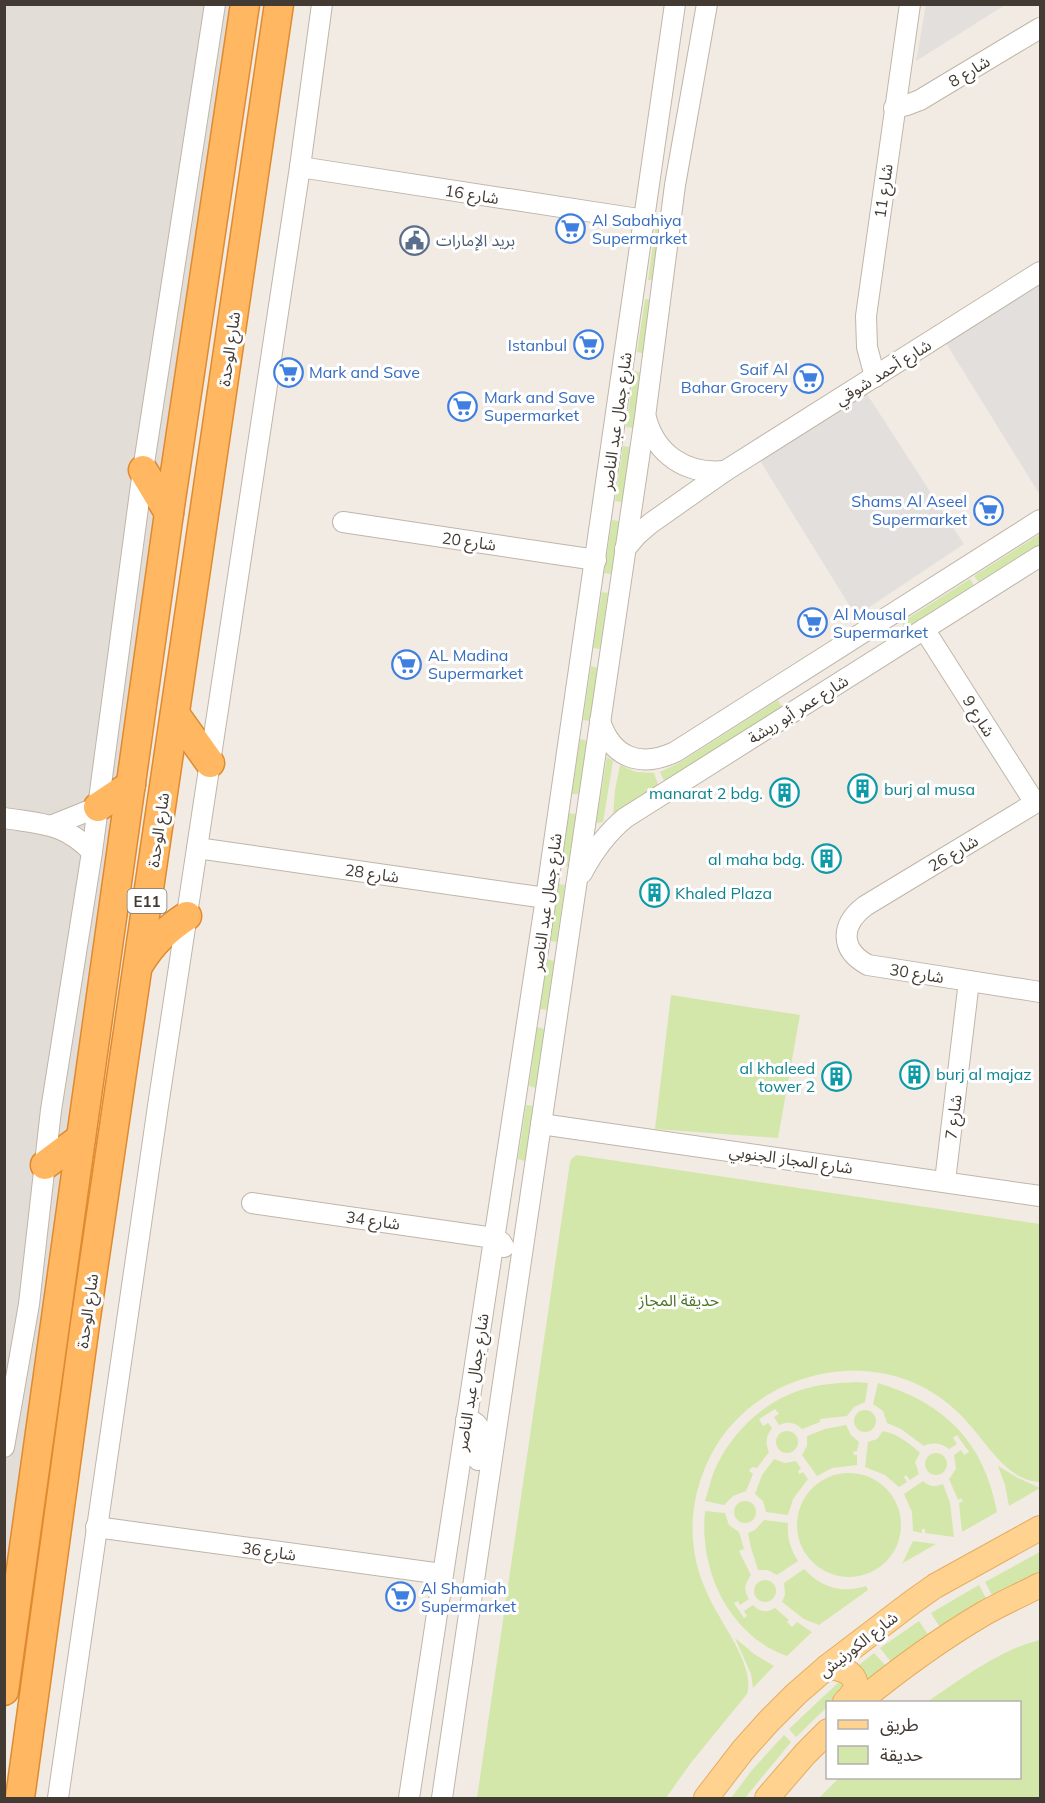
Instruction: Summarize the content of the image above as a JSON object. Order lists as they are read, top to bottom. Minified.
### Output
{"streets":{"highway":["شارع الوحدة","E11"],"main road":["شارع الكورنيش"],"street":["شارع 8","شارع 11","شارع 16","شارع أحمد شوقي","شارع جمال عبد الناصر","شارع 20","شارع عمر أبو ريشة","شارع 9","شارع 26","شارع 28","شارع 30","شارع 7","شارع المجاز الجنوبي","شارع 34","شارع 36"]},"crossings":[["شارع 8","شارع 11"],["شارع 11","شارع أحمد شوقي"],["شارع 16","شارع جمال عبد الناصر"],["شارع أحمد شوقي","شارع جمال عبد الناصر"],["شارع جمال عبد الناصر","شارع 20"],["شارع جمال عبد الناصر","شارع عمر أبو ريشة"],["شارع جمال عبد الناصر","شارع 28"],["شارع جمال عبد الناصر","شارع المجاز الجنوبي"],["شارع جمال عبد الناصر","شارع 34"],["شارع جمال عبد الناصر","شارع 36"],["شارع عمر أبو ريشة","شارع 9"],["شارع 9","شارع 26"],["شارع 26","شارع 30"],["شارع 30","شارع 7"],["شارع 7","شارع المجاز الجنوبي"]],"parks":["حديقة المجاز"],"places":{"supermarket":["Al Sabahiya Supermarket","Istanbul","Mark and Save","Saif Al Bahar Grocery","Mark and Save Supermarket","Shams Al Aseel Supermarket","Al Mousal Supermarket","AL Madina Supermarket","Al Shamiah Supermarket"],"public building":["بريد الإمارات"],"building":["burj al musa","manarat 2 bdg.","al maha bdg.","Khaled Plaza","burj al majaz","al khaleed tower 2"]},"legend":["طريق","حديقة"]}
